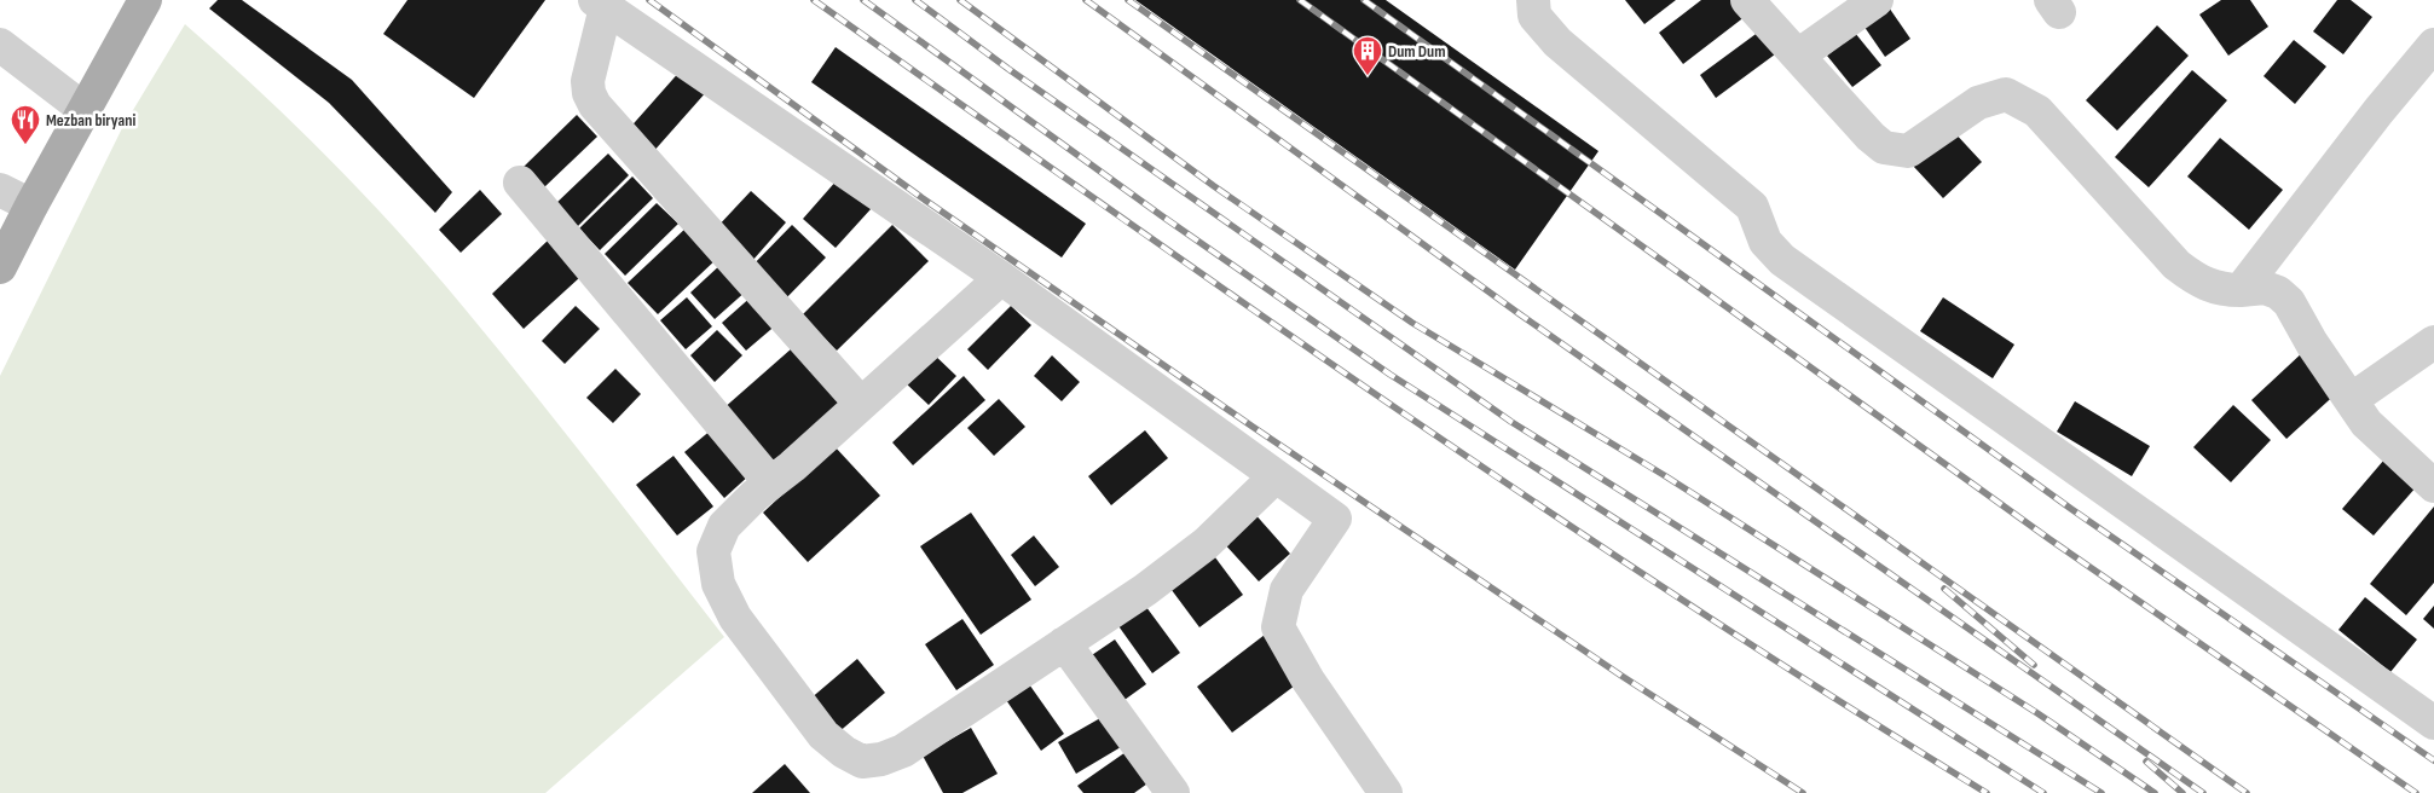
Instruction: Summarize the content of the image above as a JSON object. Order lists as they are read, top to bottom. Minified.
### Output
{"places":{"building":["Dum Dum"],"restaurant":["Mezban biryani"]}}
